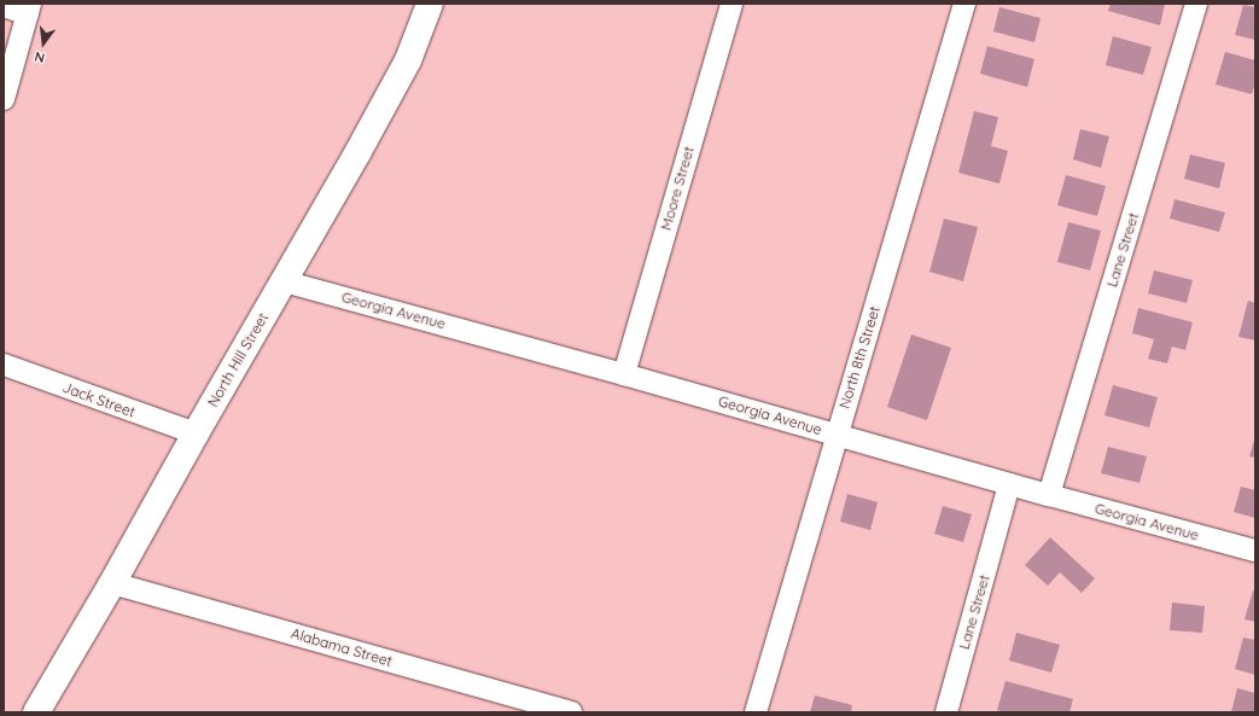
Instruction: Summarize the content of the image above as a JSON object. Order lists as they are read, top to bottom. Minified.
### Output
{"streets":{"street":["Moore Street","Lane Street","Georgia Avenue","North 8th Street","North Hill Street","Jack Street","Alabama Street"]},"crossings":[["Moore Street","Georgia Avenue"],["Lane Street","Georgia Avenue"],["Georgia Avenue","North 8th Street"],["Georgia Avenue","North Hill Street"],["North Hill Street","Jack Street"],["North Hill Street","Alabama Street"]],"north":"bottom"}
